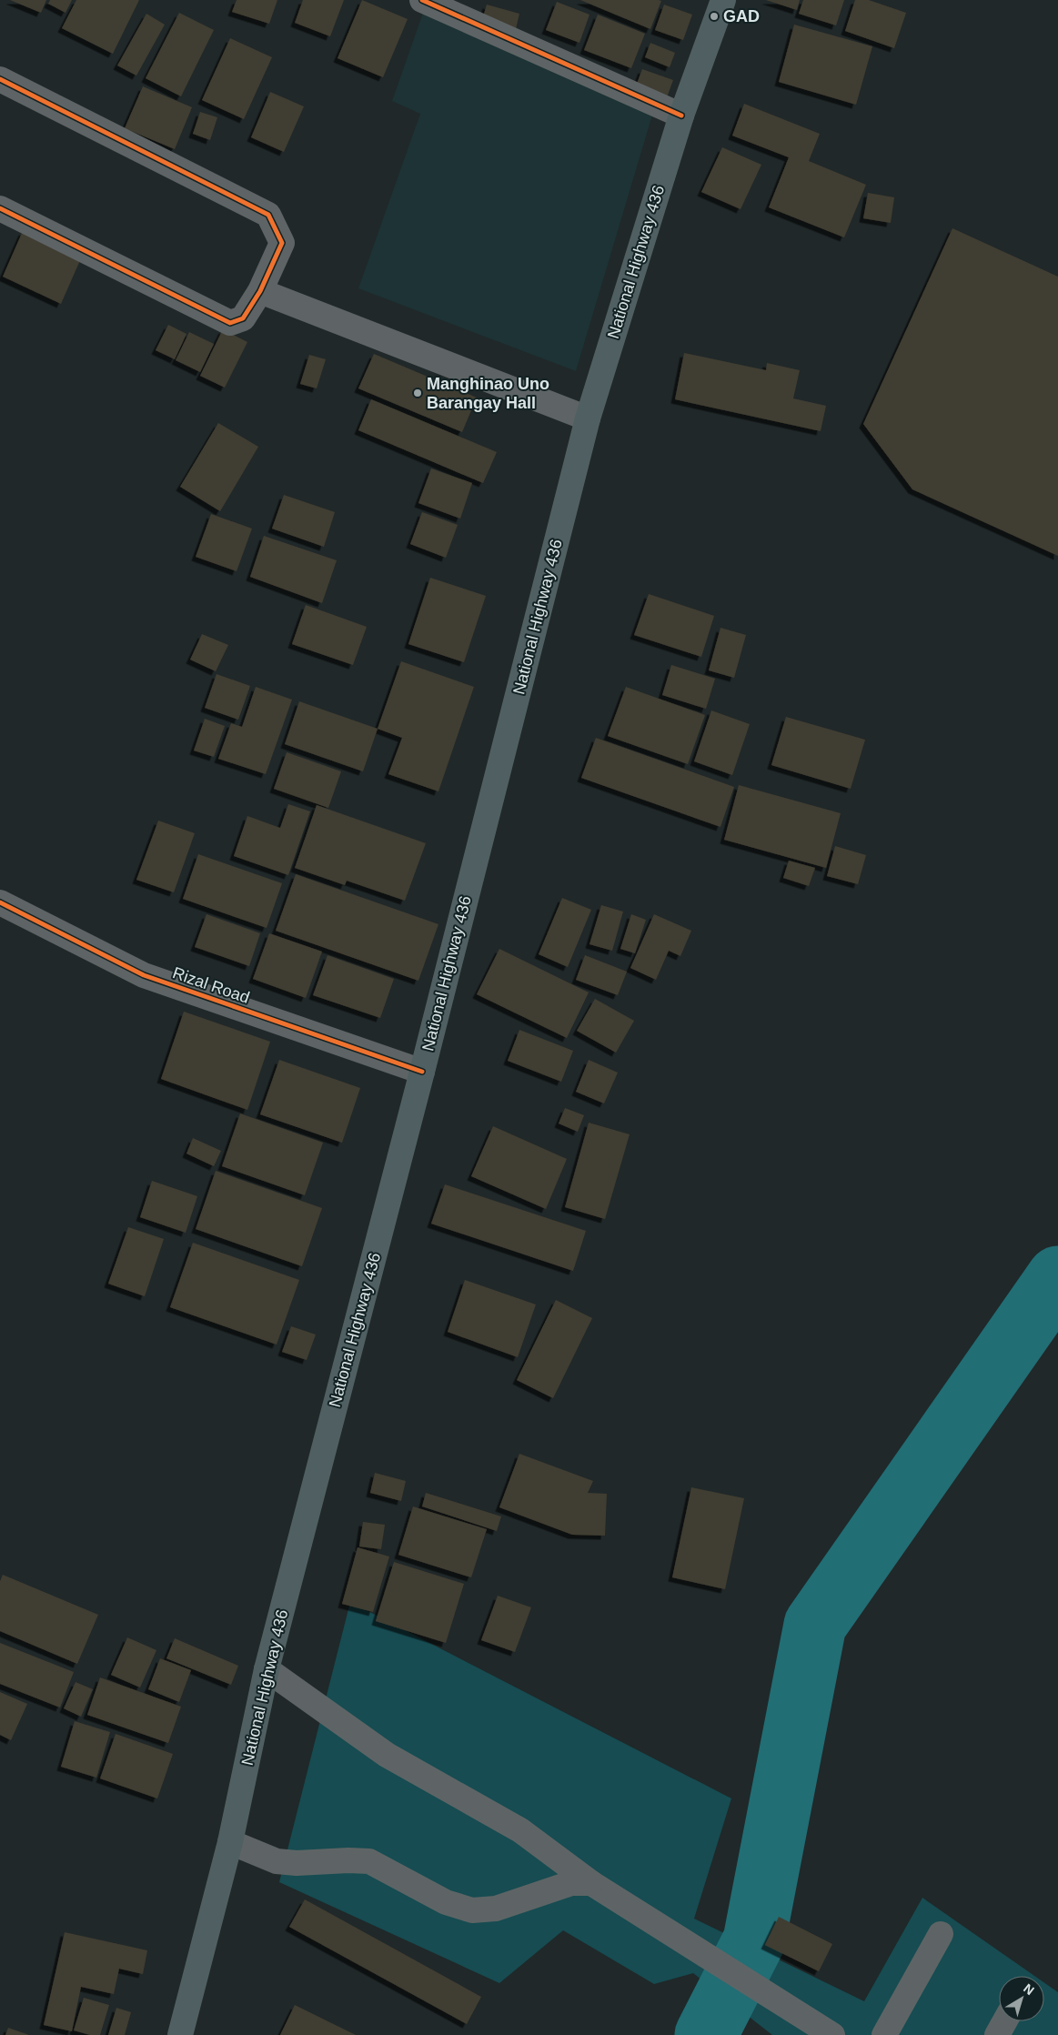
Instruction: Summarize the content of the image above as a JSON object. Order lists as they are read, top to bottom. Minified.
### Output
{"streets":{"main road":["National Highway 436"],"street":["Rizal Road"]},"crossings":[["National Highway 436","Rizal Road"]],"places":["GAD","Manghinao Uno Barangay Hall"],"north":"top right"}
